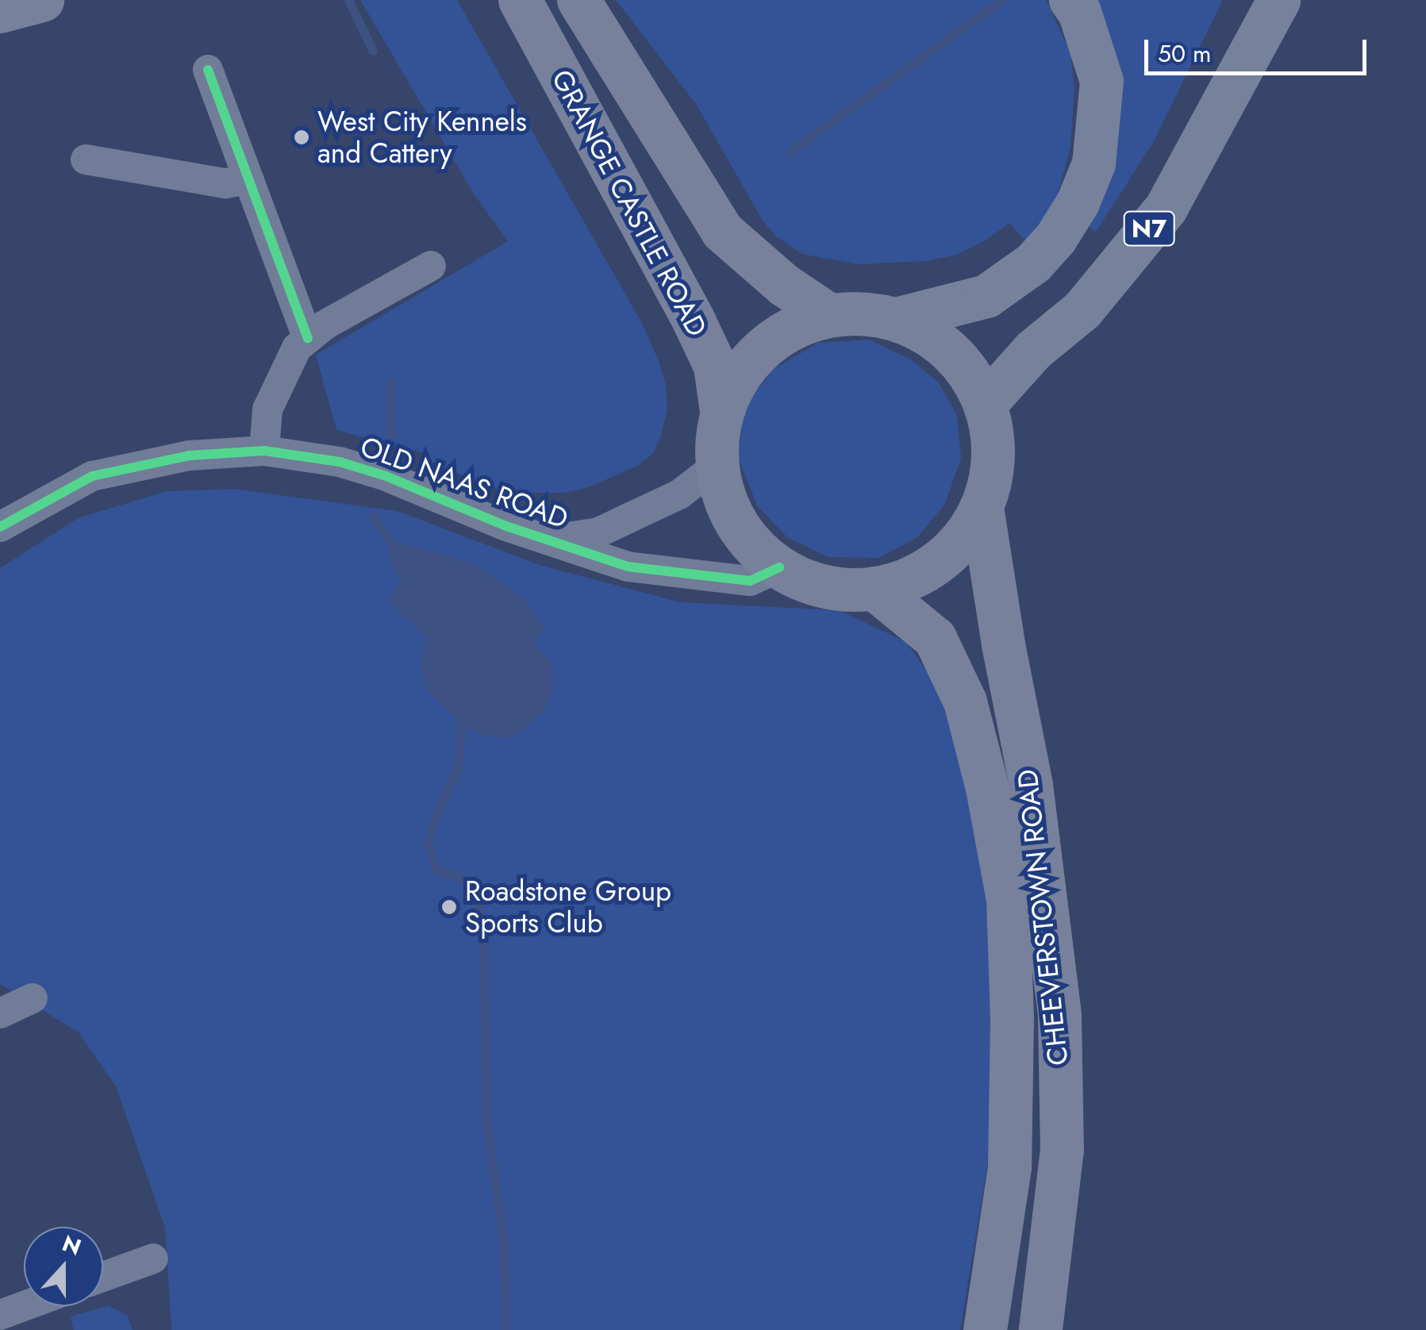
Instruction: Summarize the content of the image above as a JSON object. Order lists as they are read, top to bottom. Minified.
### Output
{"streets":{"highway":["N7"],"main road":["GRANGE CASTLE ROAD","CHEEVERSTOWN ROAD"],"street":["OLD NAAS ROAD"]},"crossings":[["GRANGE CASTLE ROAD","N7"],["GRANGE CASTLE ROAD","OLD NAAS ROAD"],["GRANGE CASTLE ROAD","CHEEVERSTOWN ROAD"],["N7","OLD NAAS ROAD"],["N7","CHEEVERSTOWN ROAD"],["OLD NAAS ROAD","CHEEVERSTOWN ROAD"]],"places":["West City Kennels and Cattery","Roadstone Group Sports Club"],"scale_bar":"50 m","north":"top"}
